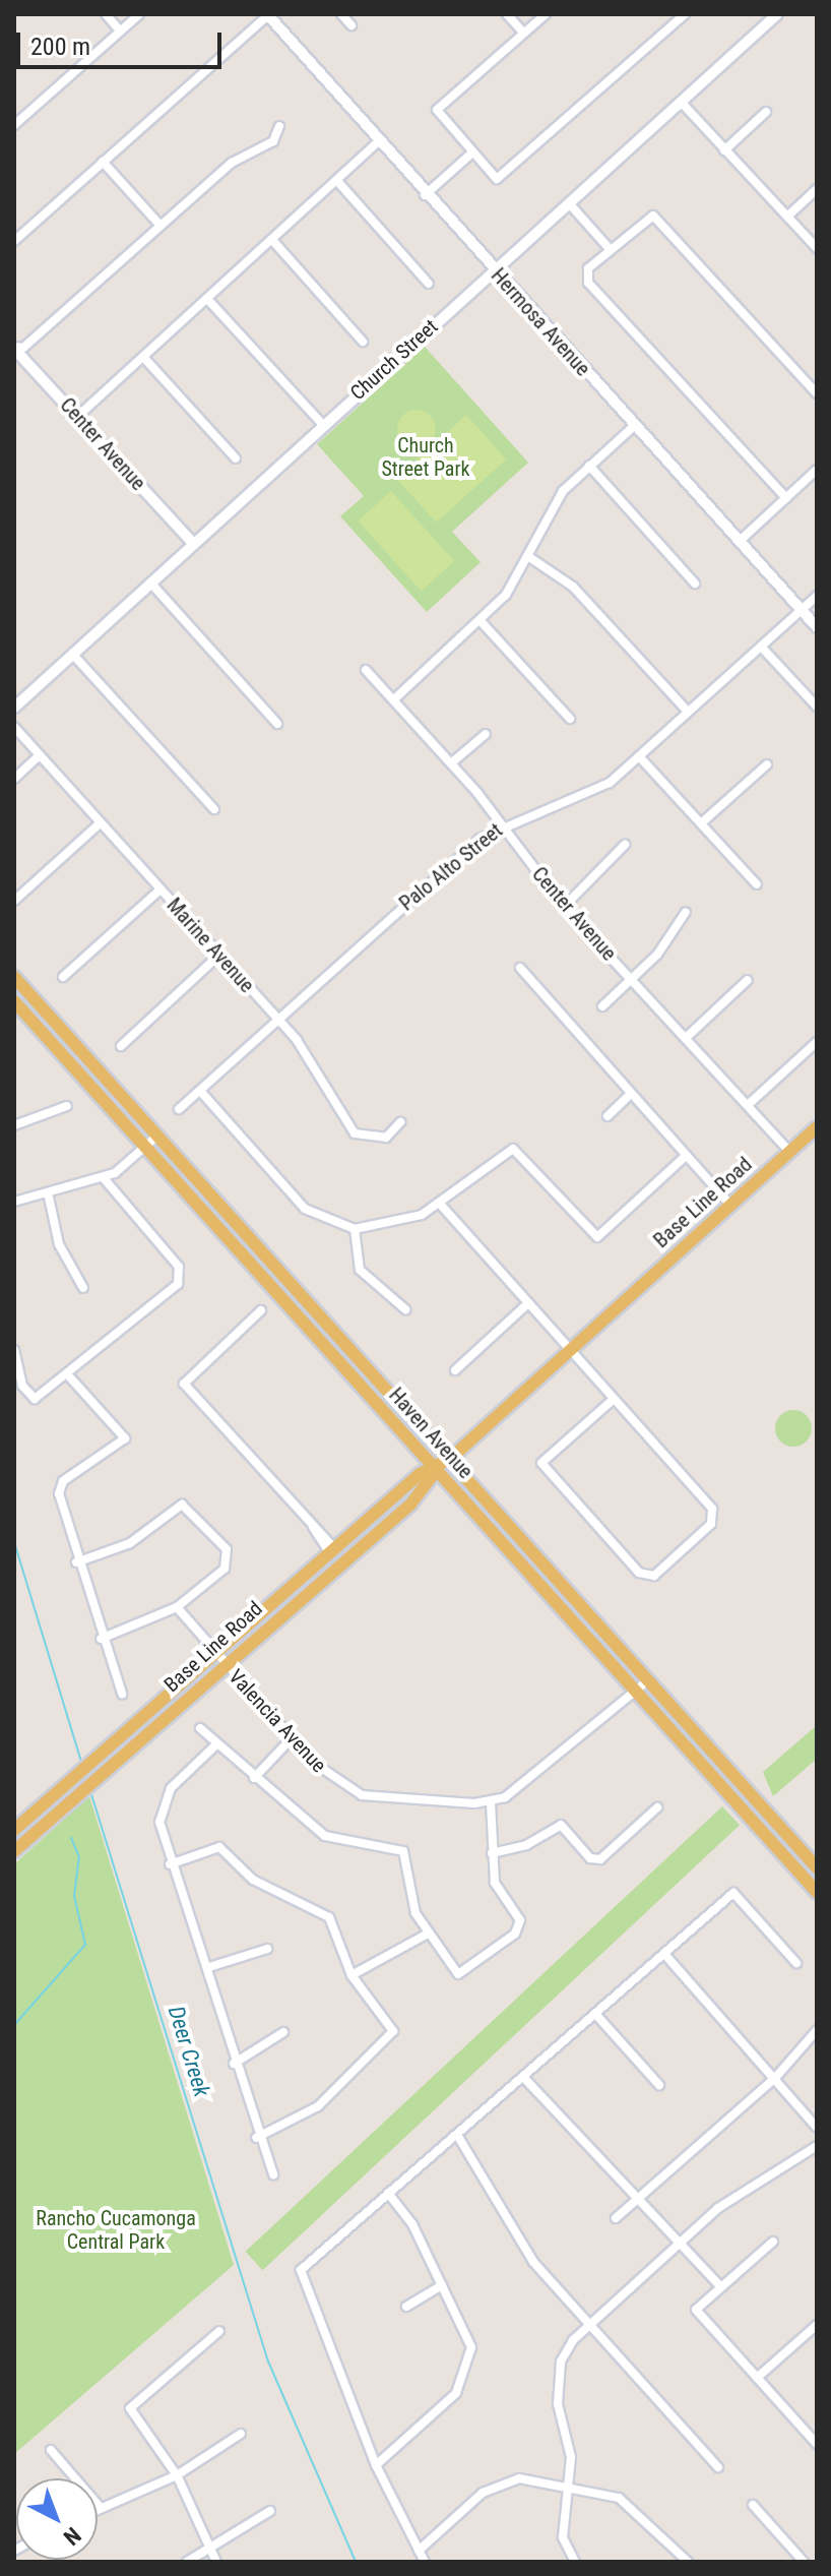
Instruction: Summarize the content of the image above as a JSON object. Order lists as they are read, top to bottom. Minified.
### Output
{"streets":{"main road":["Base Line Road","Haven Avenue"],"street":["Hermosa Avenue","Church Street","Center Avenue","Palo Alto Street","Marine Avenue","Valencia Avenue"]},"crossings":[["Hermosa Avenue","Church Street"],["Hermosa Avenue","Palo Alto Street"],["Church Street","Center Avenue"],["Center Avenue","Palo Alto Street"],["Center Avenue","Base Line Road"],["Palo Alto Street","Marine Avenue"],["Base Line Road","Haven Avenue"],["Base Line Road","Valencia Avenue"]],"water":["Deer Creek"],"parks":["Church Street Park","Rancho Cucamonga Central Park"],"scale_bar":"200 m","north":"bottom right"}
